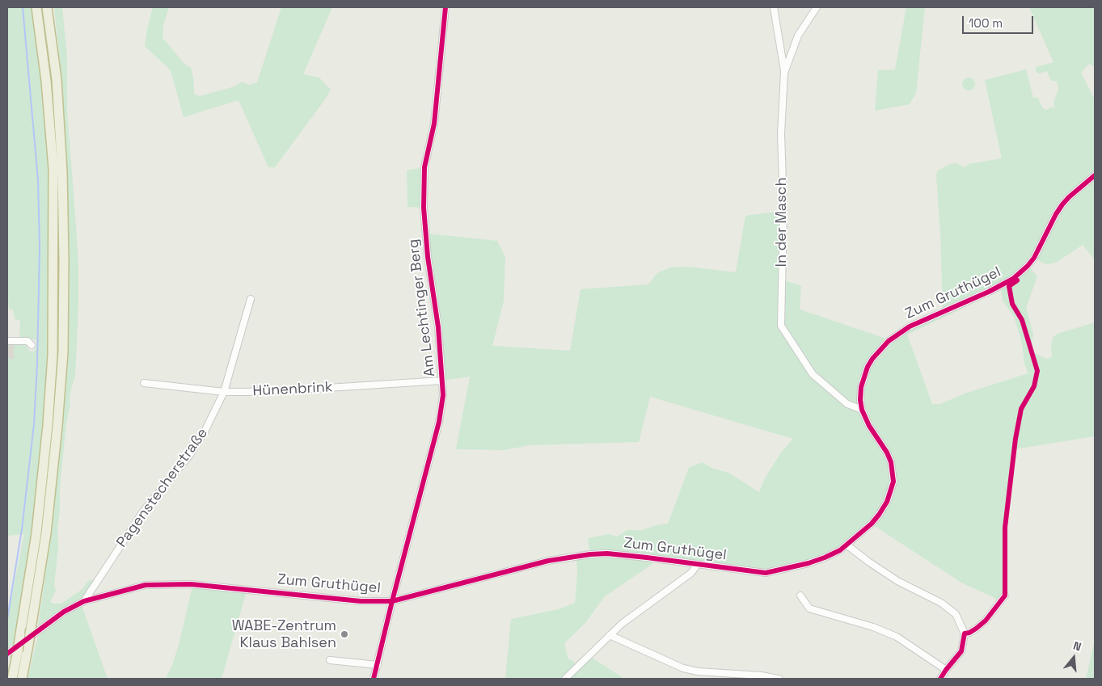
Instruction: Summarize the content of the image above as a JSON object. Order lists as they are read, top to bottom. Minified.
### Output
{"streets":{"street":["In der Masch","Zum Gruthügel","Am Lechtinger Berg","Hünenbrink","Pagenstecherstraße"]},"crossings":[["In der Masch","Zum Gruthügel"],["Zum Gruthügel","Am Lechtinger Berg"],["Zum Gruthügel","Pagenstecherstraße"],["Am Lechtinger Berg","Hünenbrink"],["Hünenbrink","Pagenstecherstraße"]],"places":["WABE-Zentrum Klaus Bahlsen"],"scale_bar":"100 m","north":"top"}
